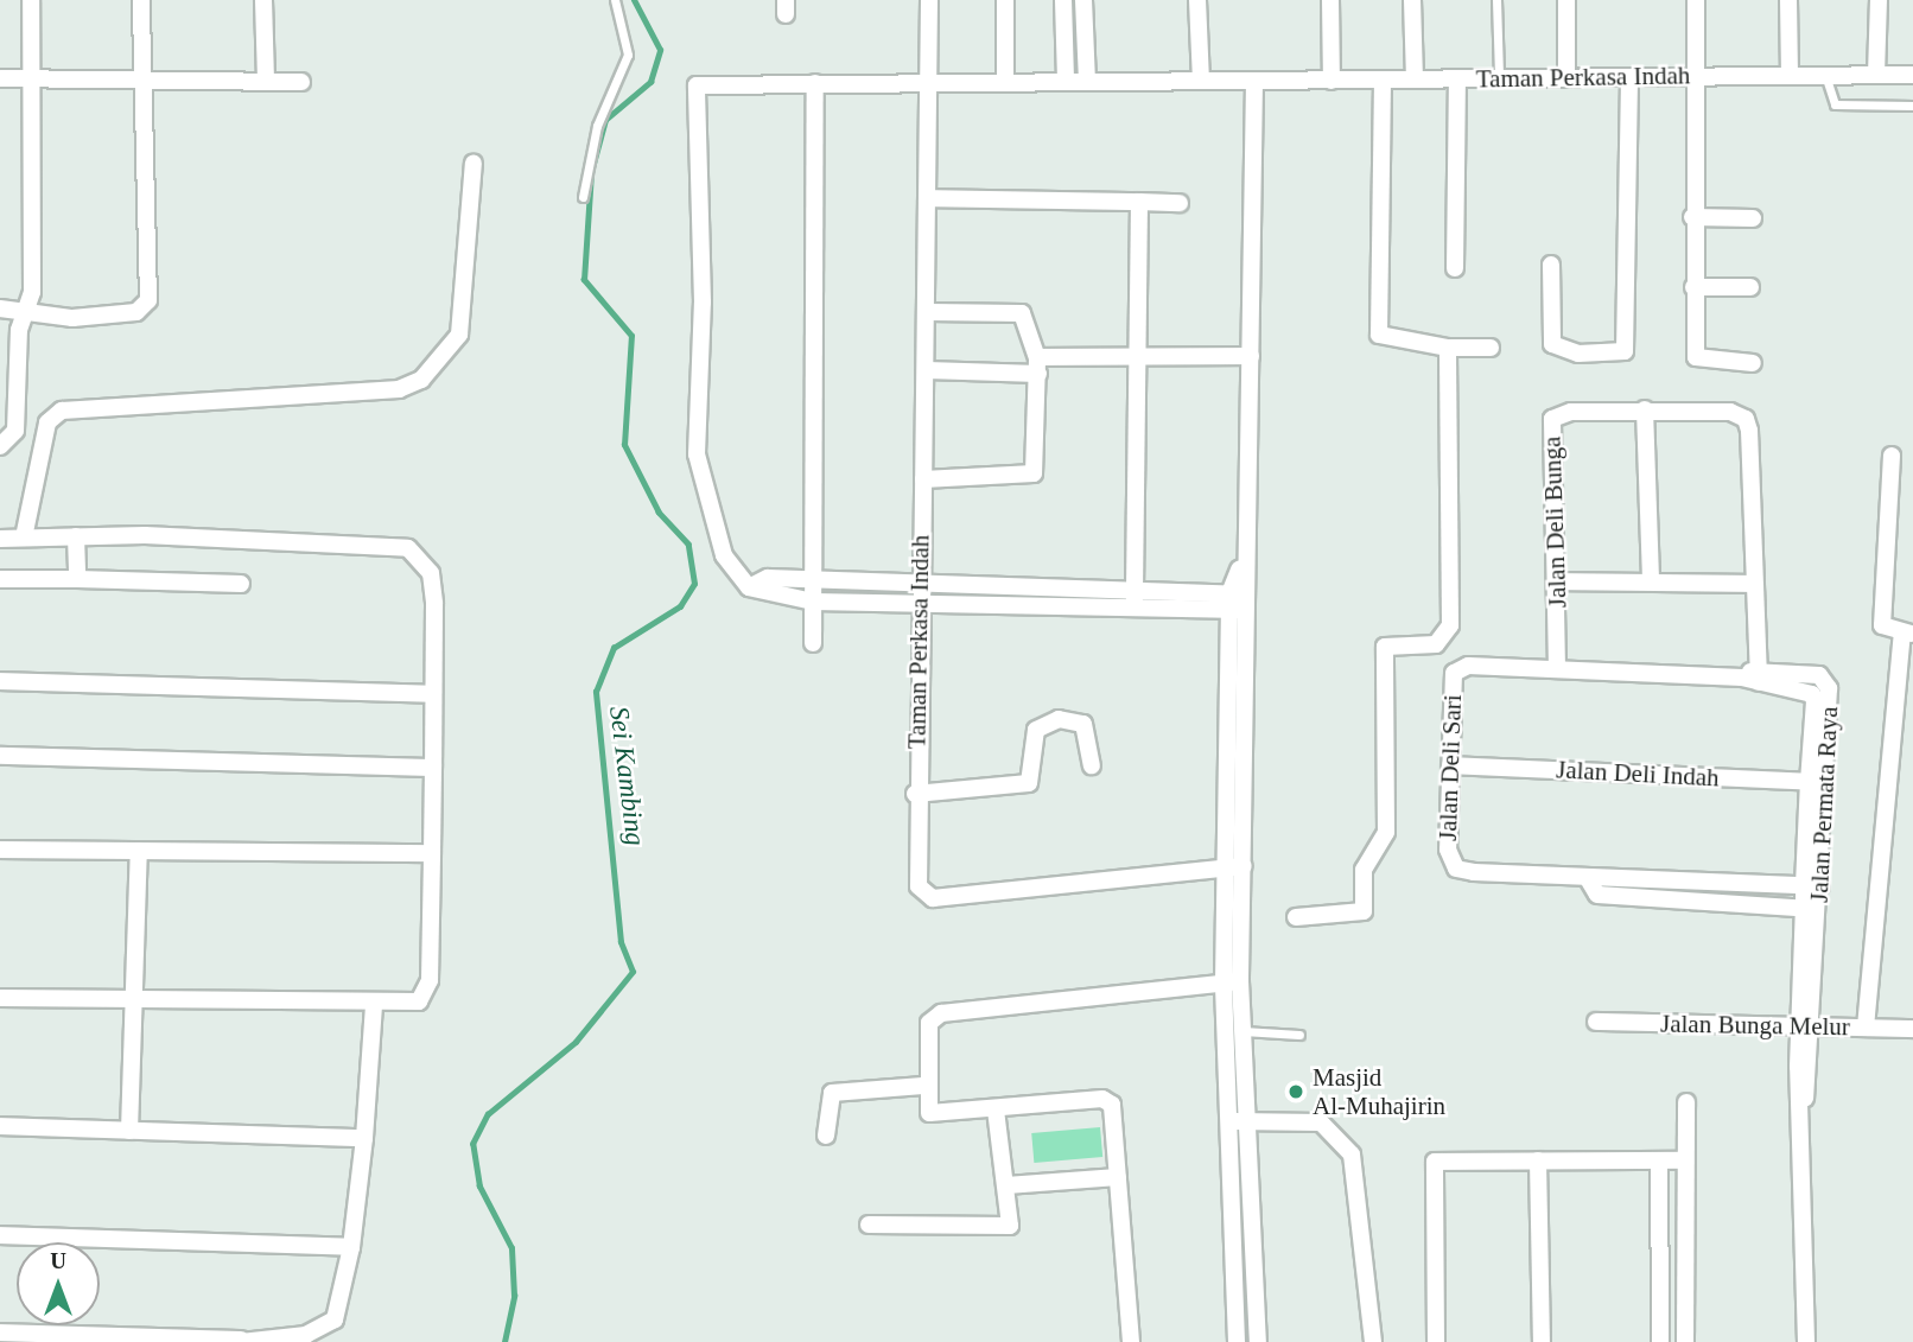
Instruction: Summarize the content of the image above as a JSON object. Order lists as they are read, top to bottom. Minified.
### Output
{"streets":{"street":["Taman Perkasa Indah","Jalan Deli Bunga","Jalan Deli Sari","Jalan Deli Indah","Jalan Permata Raya","Jalan Bunga Melur"]},"crossings":[["Jalan Deli Bunga","Jalan Deli Sari"],["Jalan Deli Sari","Jalan Deli Indah"],["Jalan Deli Sari","Jalan Permata Raya"],["Jalan Deli Indah","Jalan Permata Raya"],["Jalan Permata Raya","Jalan Bunga Melur"]],"water":["Sei Kambing"],"places":["Masjid Al-Muhajirin"],"north":"top"}
